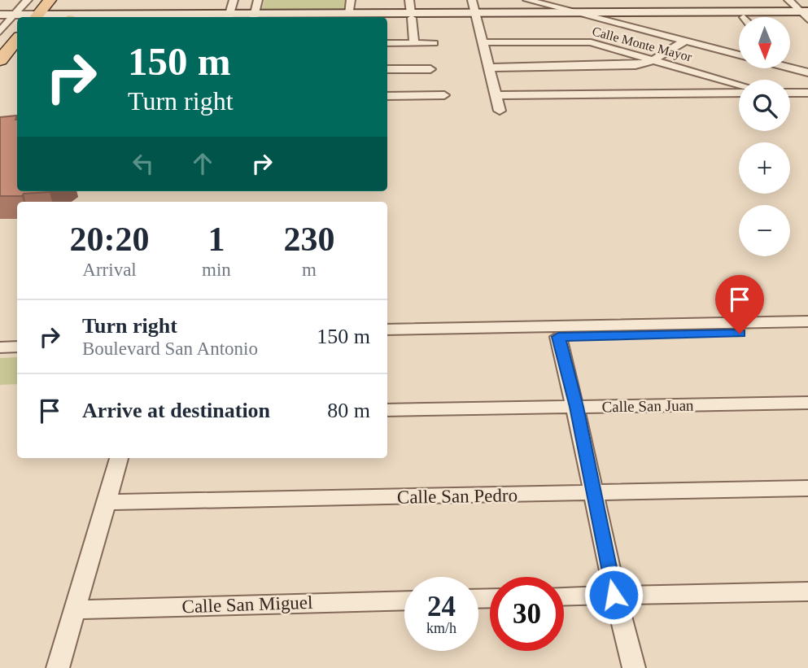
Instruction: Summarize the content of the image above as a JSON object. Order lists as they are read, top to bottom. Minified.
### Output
{"streets":{"street":["Calle Monte Mayor","Calle San Juan","Calle San Pedro","Calle San Miguel"]},"north":"bottom","page":{"map_buttons":["+","−"],"turn":["150 m","Turn right"],"eta":["20:20","Arrival","1","min","230","m"],"list":[{"name":"Turn right","note":"Boulevard San Antonio","value":"150 m"},{"name":"Arrive at destination","value":"80 m"}],"speed":"24 km/h","limit":"30"}}
